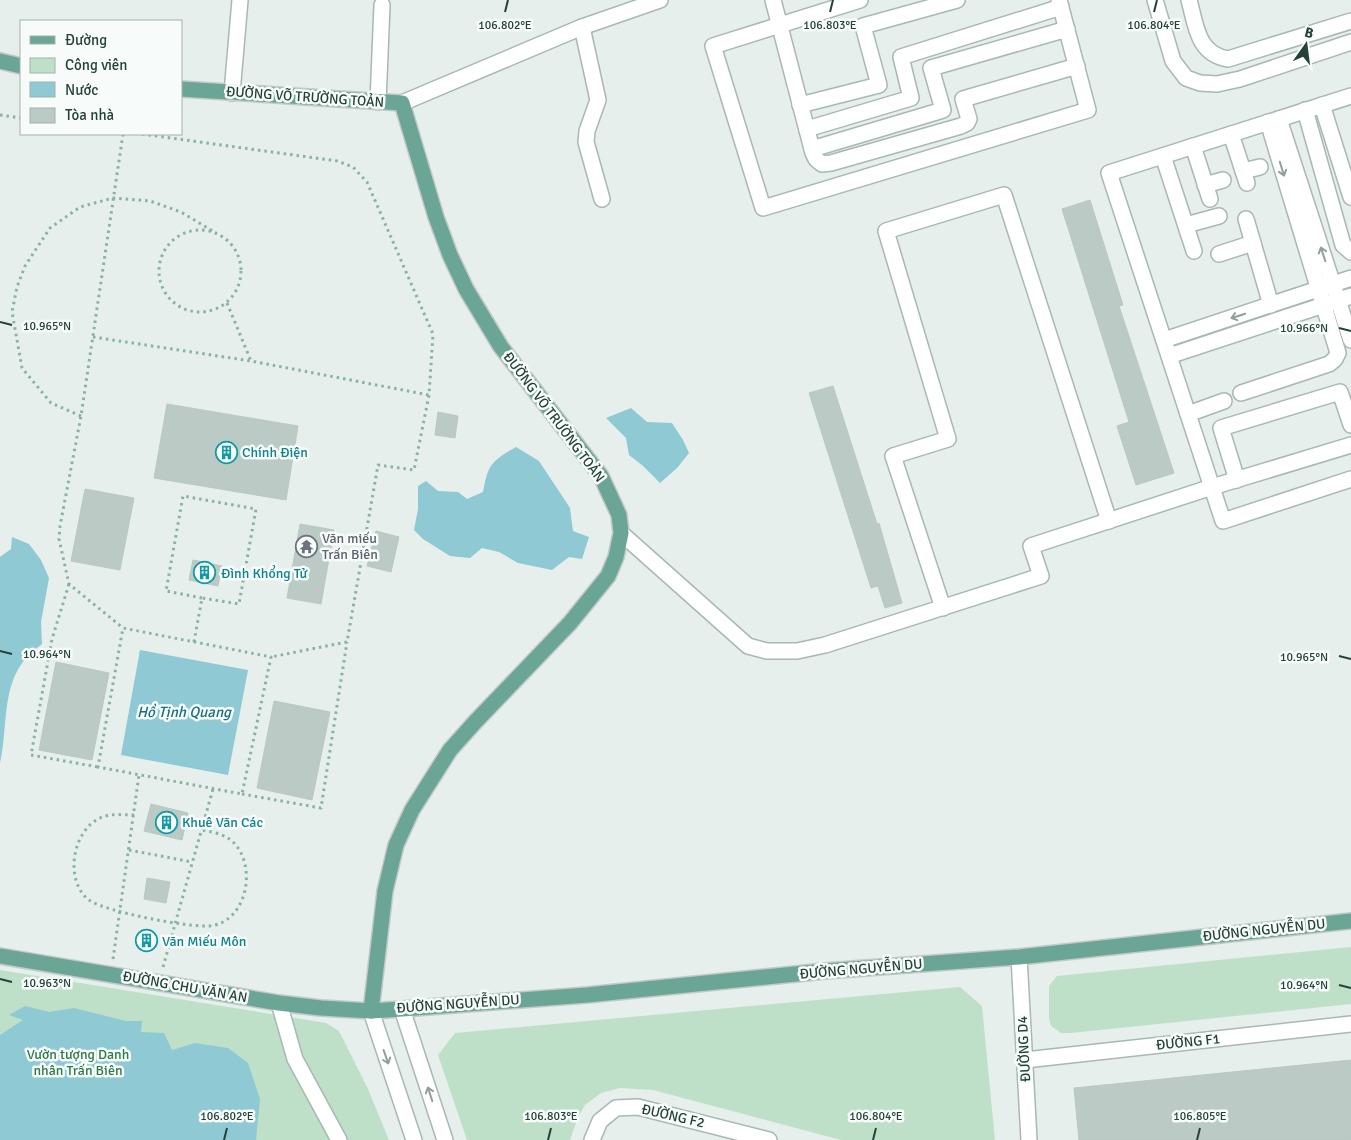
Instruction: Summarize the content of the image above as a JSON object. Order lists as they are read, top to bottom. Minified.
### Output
{"streets":{"main road":["ĐƯỜNG VÕ TRƯỜNG TOẢN","ĐƯỜNG NGUYỄN DU","ĐƯỜNG CHU VĂN AN"],"street":["ĐƯỜNG F1","ĐƯỜNG D4","ĐƯỜNG F2"]},"crossings":[["ĐƯỜNG VÕ TRƯỜNG TOẢN","ĐƯỜNG NGUYỄN DU"],["ĐƯỜNG VÕ TRƯỜNG TOẢN","ĐƯỜNG CHU VĂN AN"],["ĐƯỜNG NGUYỄN DU","ĐƯỜNG CHU VĂN AN"],["ĐƯỜNG NGUYỄN DU","ĐƯỜNG D4"],["ĐƯỜNG F1","ĐƯỜNG D4"]],"water":["Hồ Tịnh Quang"],"parks":["Vườn tượng Danh nhân Trấn Biên"],"places":{"building":["Chính Điện","Đình Khổng Tử","Khuê Văn Các","Văn Miếu Môn"],"temple":["Văn miếu Trấn Biên"]},"legend":["Đường","Công viên","Nước","Tòa nhà"],"north":"top","coordinates":["106.802°E","106.803°E","106.804°E","10.965°N","10.966°N","10.964°N","10.963°N","106.805°E"]}
